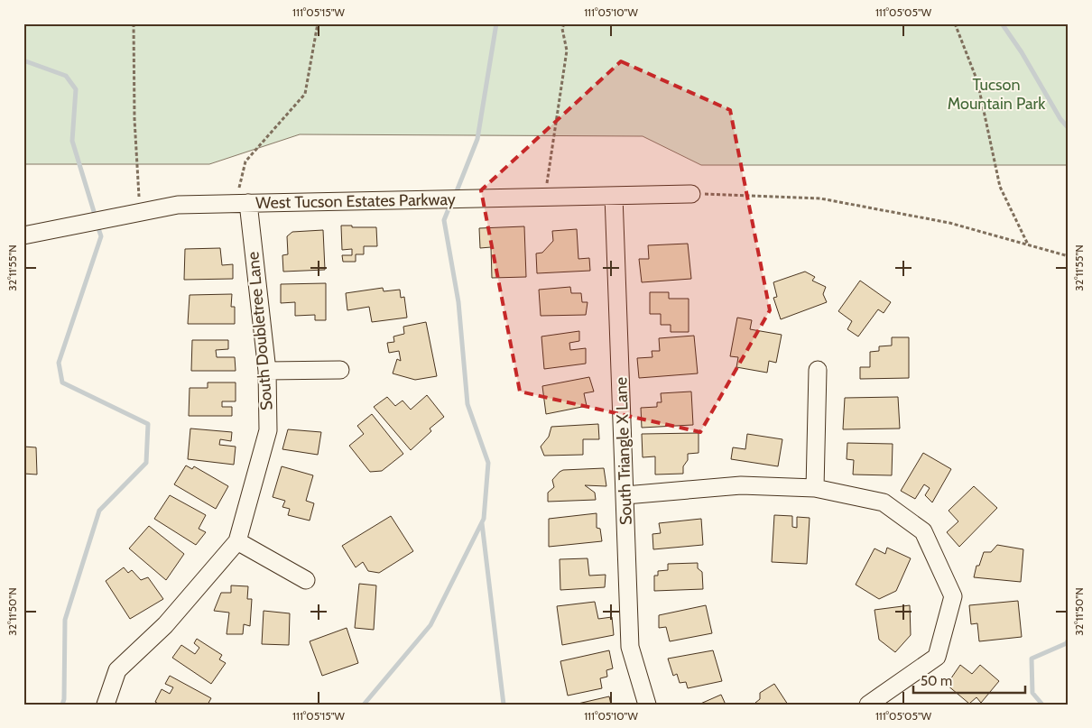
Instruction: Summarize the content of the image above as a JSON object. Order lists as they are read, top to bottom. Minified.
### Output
{"streets":{"street":["West Tucson Estates Parkway","South Doubletree Lane","South Triangle X Lane"]},"crossings":[["West Tucson Estates Parkway","South Doubletree Lane"],["West Tucson Estates Parkway","South Triangle X Lane"]],"parks":["Tucson Mountain Park"],"scale_bar":"50 m","coordinates":["111°05'15\"W","111°05'10\"W","111°05'05\"W","32°11'55\"N","32°11'50\"N"]}
